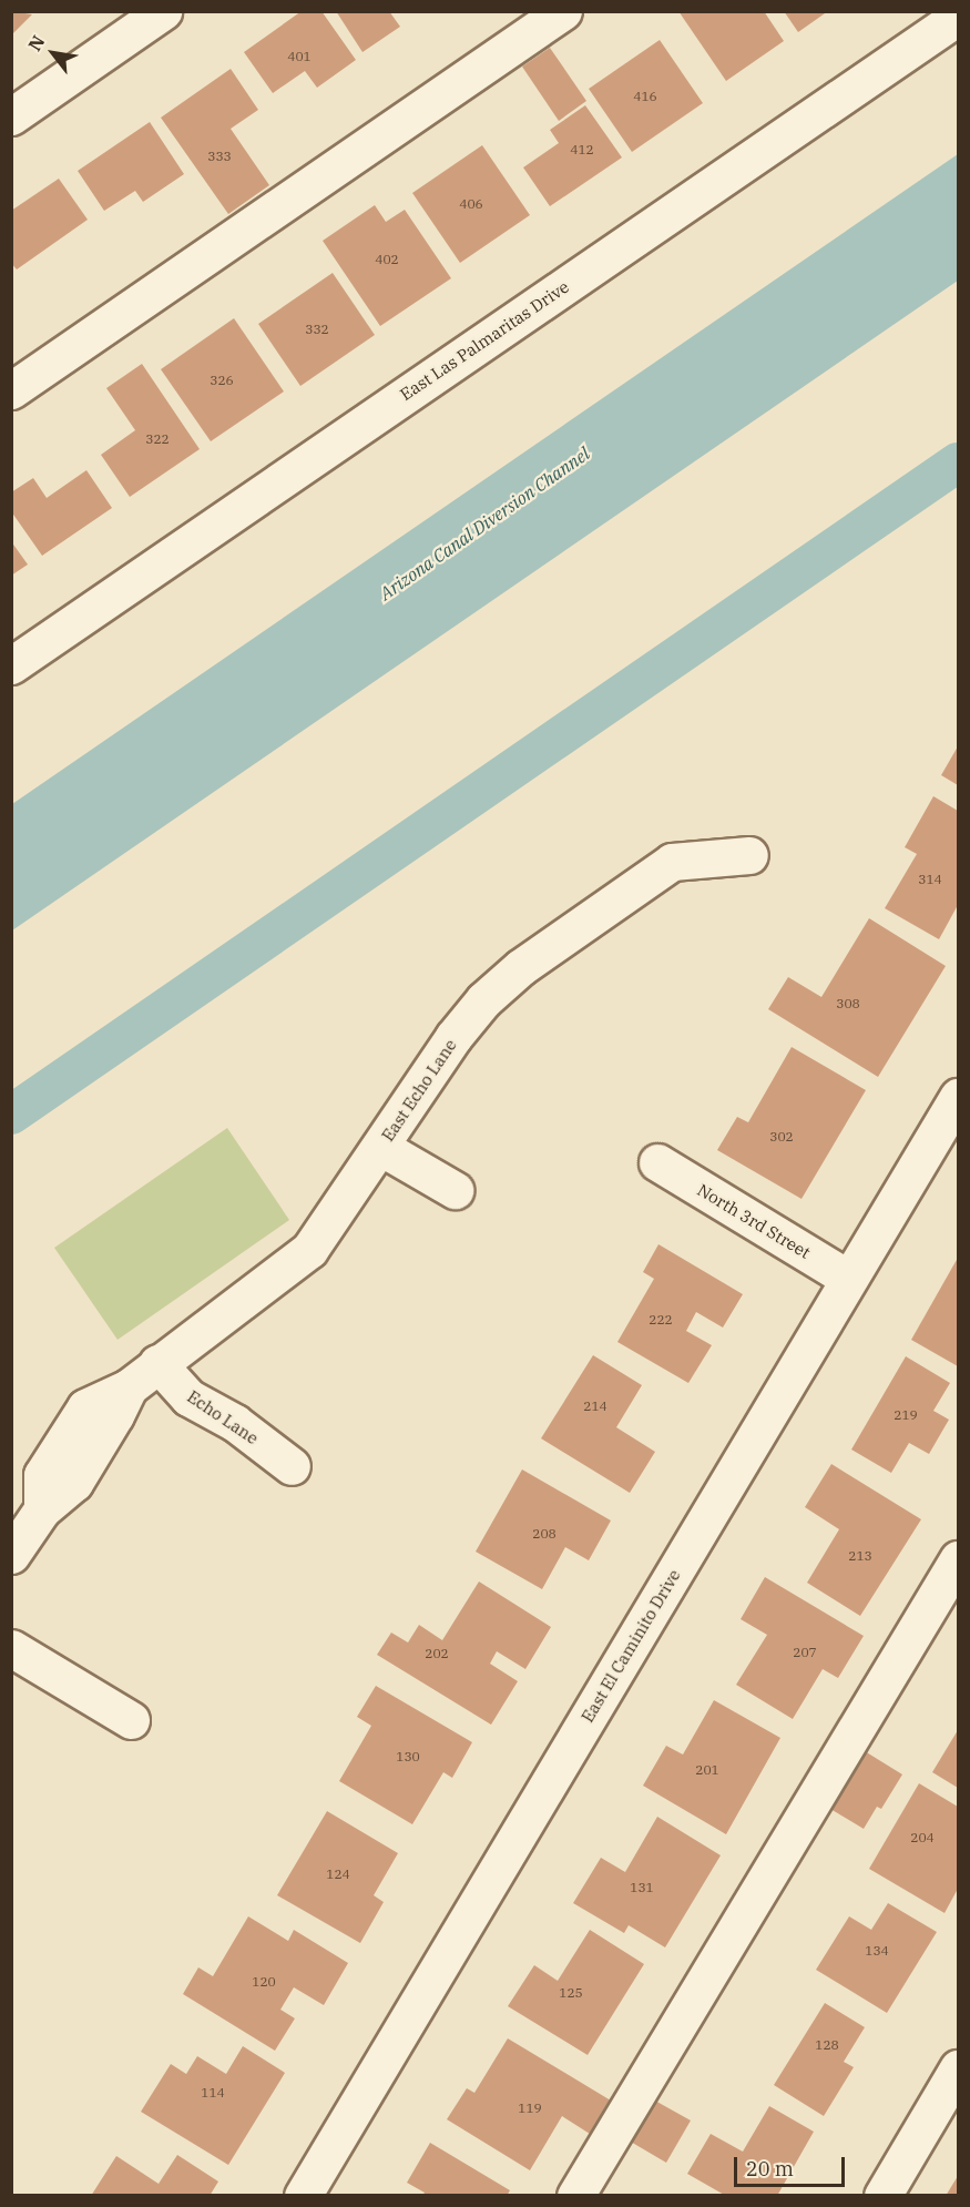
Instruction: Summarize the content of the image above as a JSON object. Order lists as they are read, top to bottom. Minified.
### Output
{"streets":{"street":["East Las Palmaritas Drive","East Echo Lane","North 3rd Street","Echo Lane","East El Caminito Drive"]},"crossings":[["East Echo Lane","Echo Lane"],["North 3rd Street","East El Caminito Drive"]],"water":["Arizona Canal Diversion Channel"],"house_numbers":["401","416","412","333","406","402","332","326","322","314","308","302","222","214","219","208","213","207","202","130","201","204","124","131","134","120","125","128","114","119"],"scale_bar":"20 m","north":"top left"}
